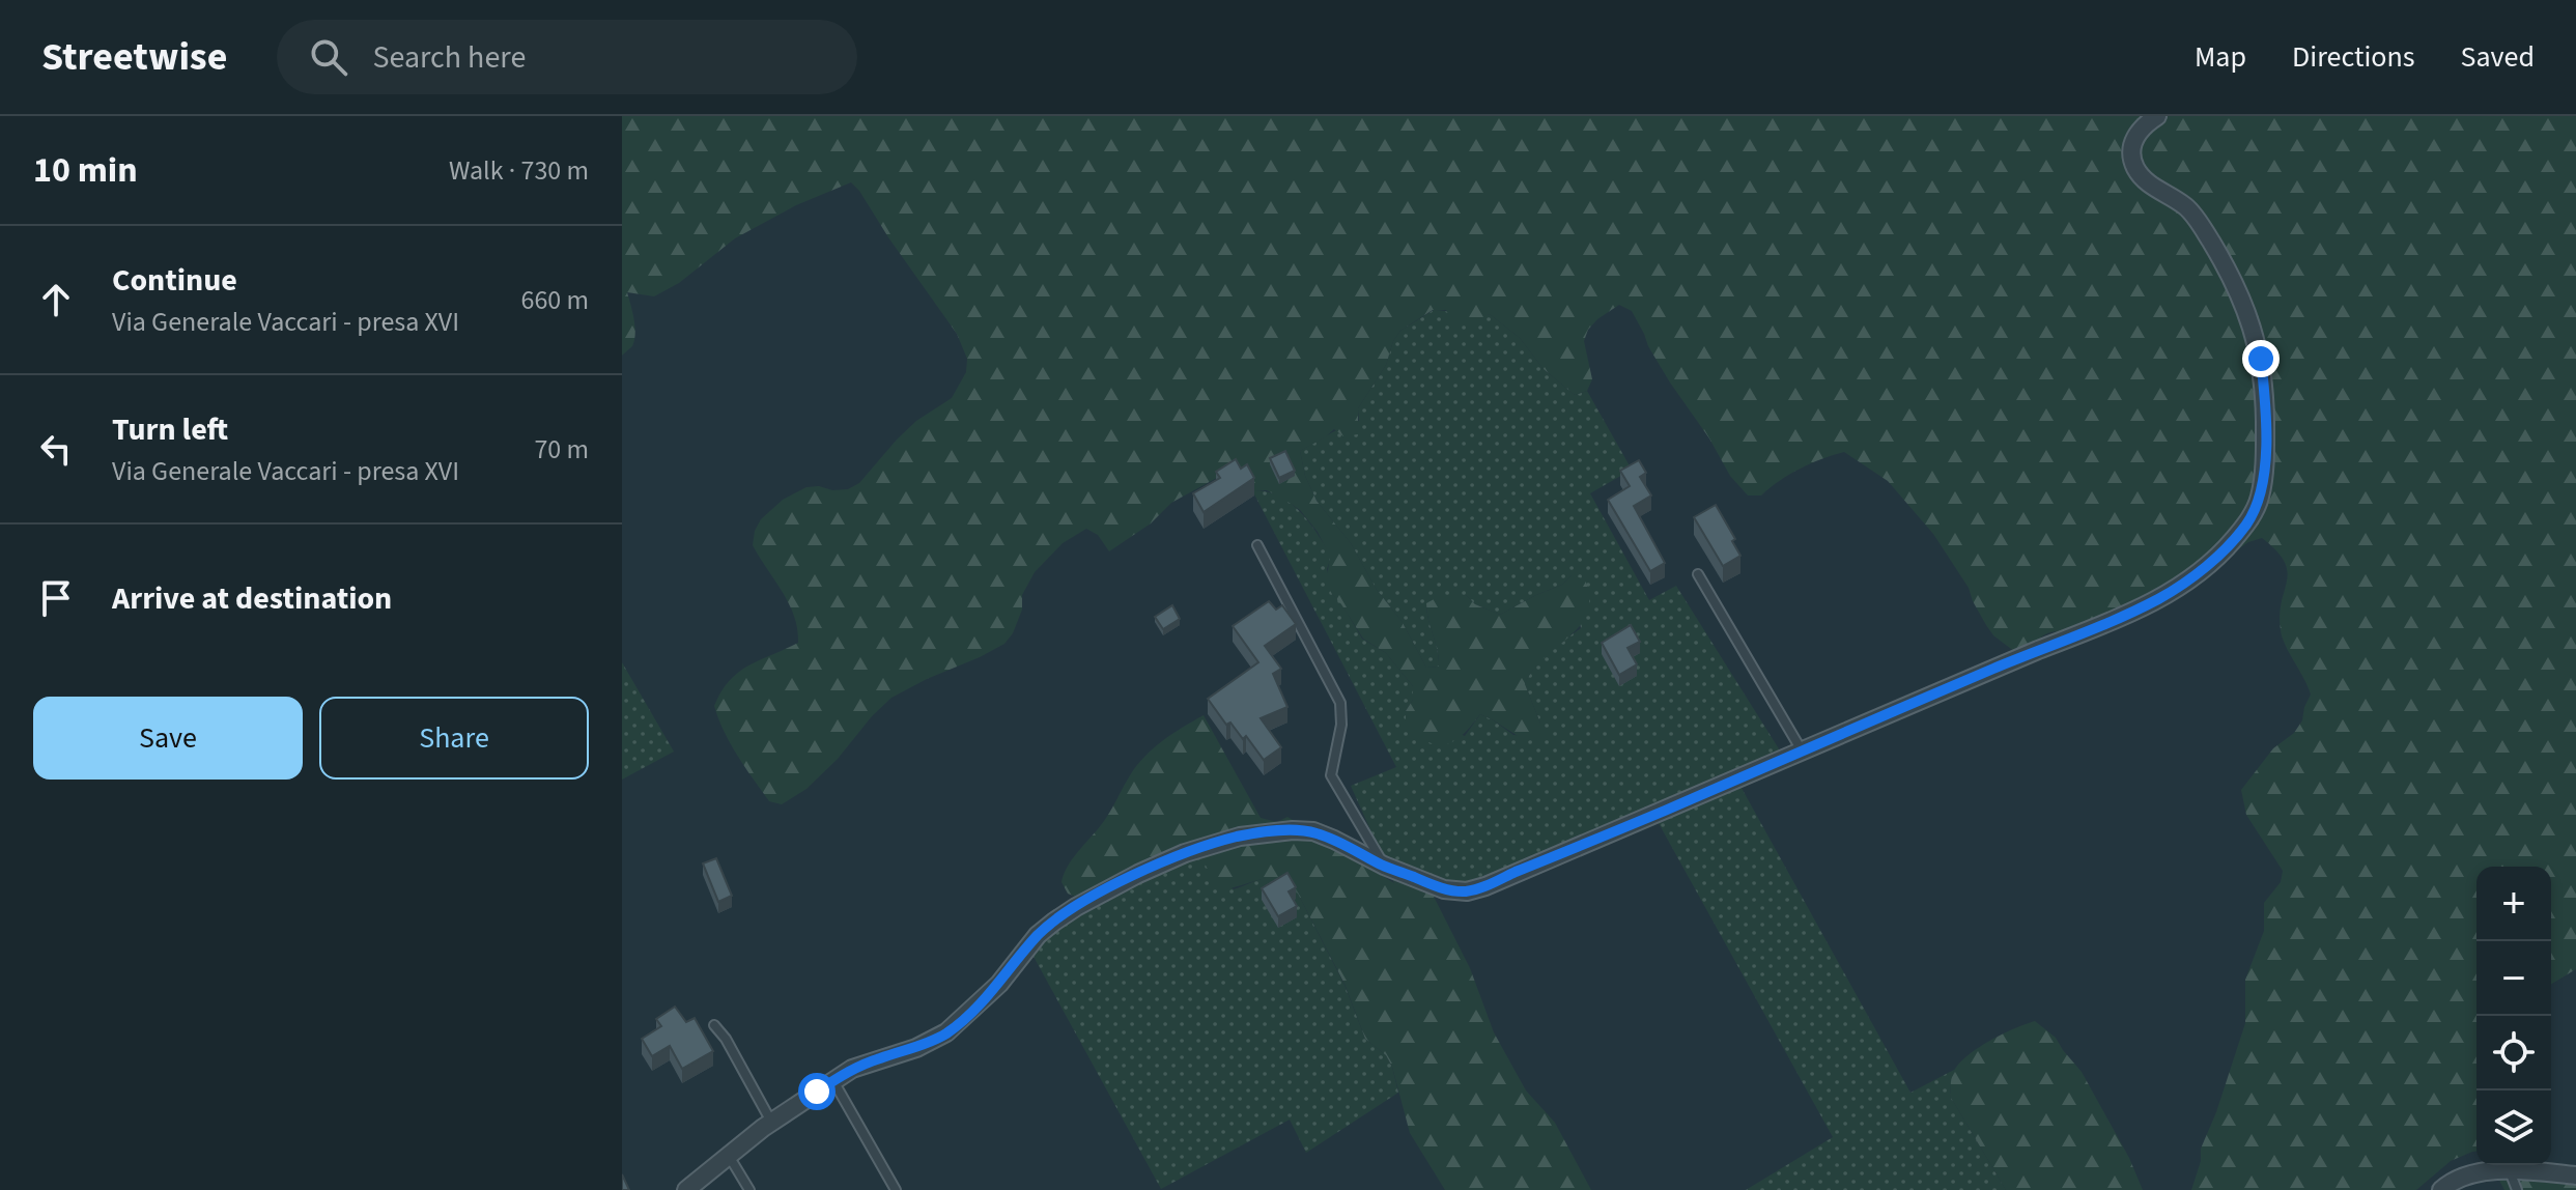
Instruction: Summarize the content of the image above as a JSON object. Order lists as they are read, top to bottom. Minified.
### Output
{"page":{"header":"Streetwise","search":"Search here","nav":["Map","Directions","Saved"],"heading":["10 min","Walk · 730 m"],"list":[["Continue","Via Generale Vaccari - presa XVI","660 m"],["Turn left","Via Generale Vaccari - presa XVI","70 m"],"Arrive at destination"],"buttons":["Save","Share"],"map_buttons":["+","−"]}}
